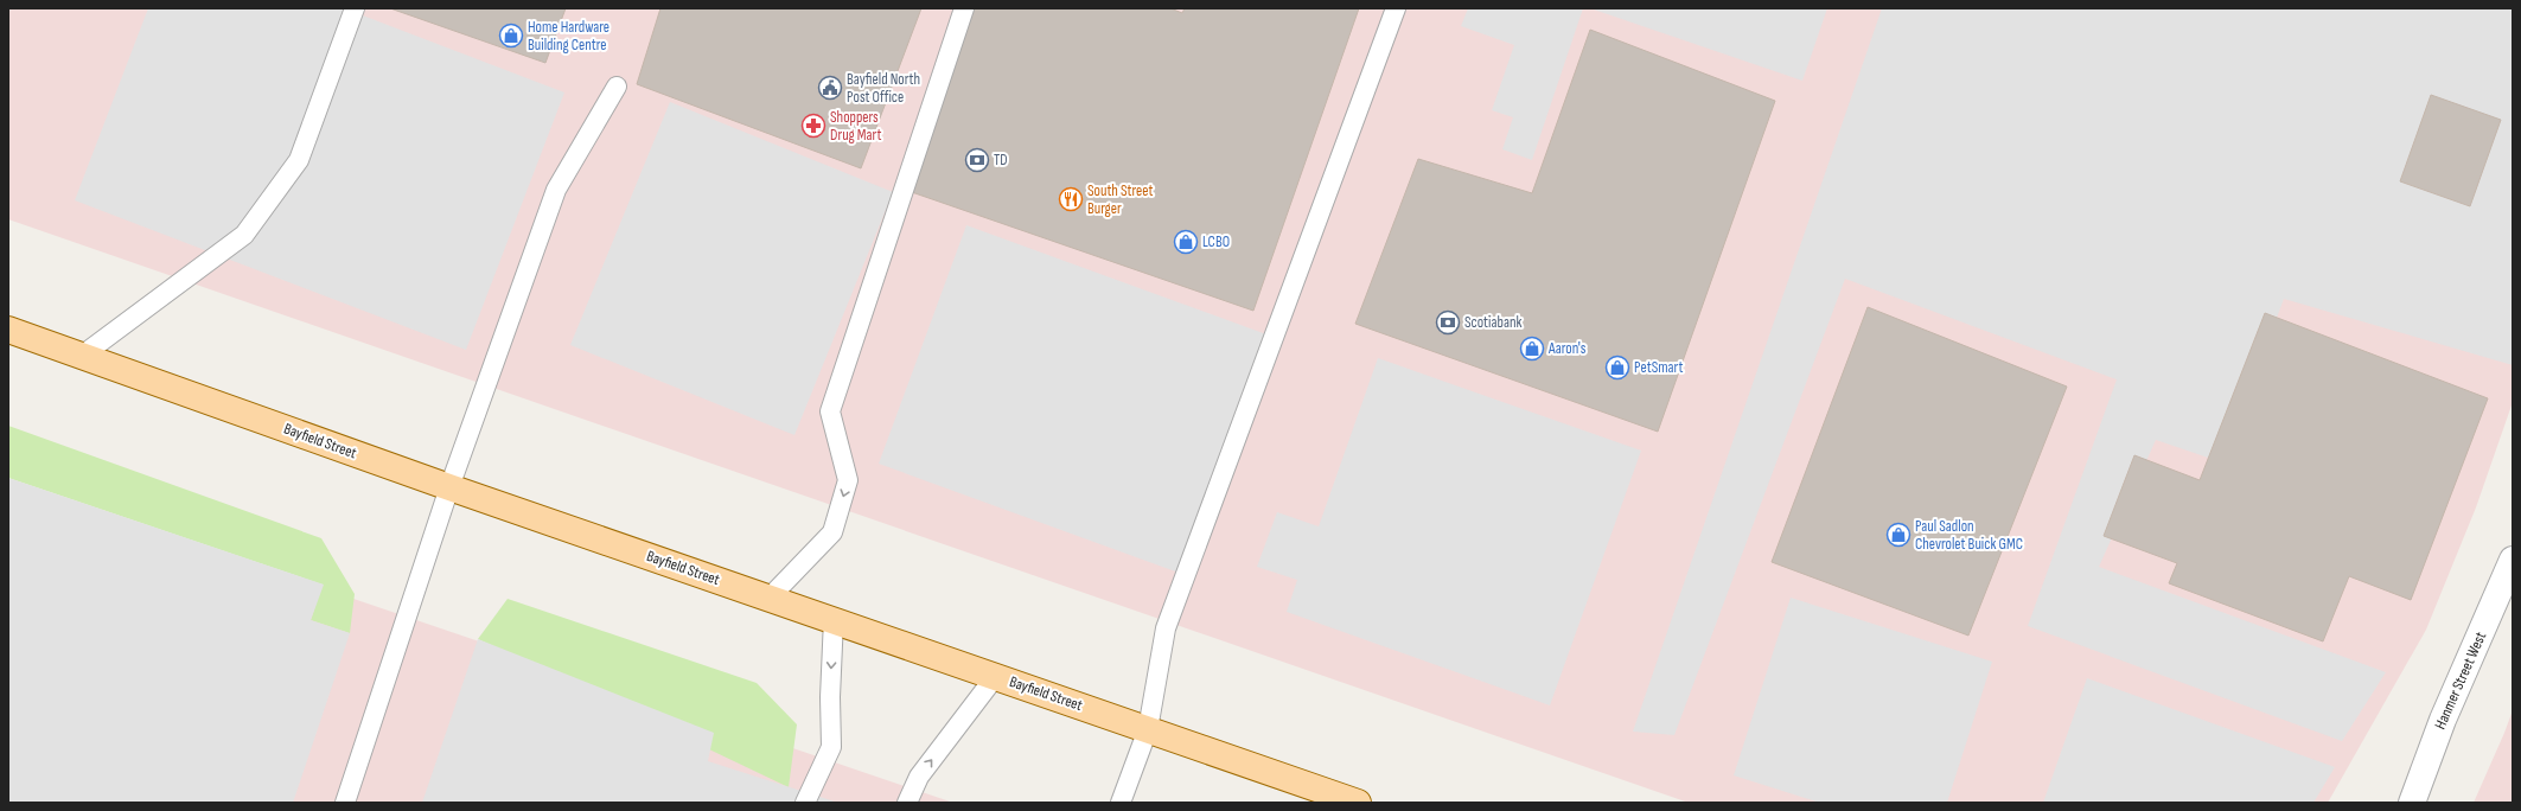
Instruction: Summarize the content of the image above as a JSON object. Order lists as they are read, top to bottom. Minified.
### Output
{"streets":{"main road":["Bayfield Street"],"street":["Hanmer Street West"]},"places":{"shop":["Home Hardware Building Centre","LCBO","Aaron's","PetSmart","Paul Sadlon Chevrolet Buick GMC"],"public building":["Bayfield North Post Office"],"pharmacy":["Shoppers Drug Mart"],"bank":["TD","Scotiabank"],"restaurant":["South Street Burger"]}}
